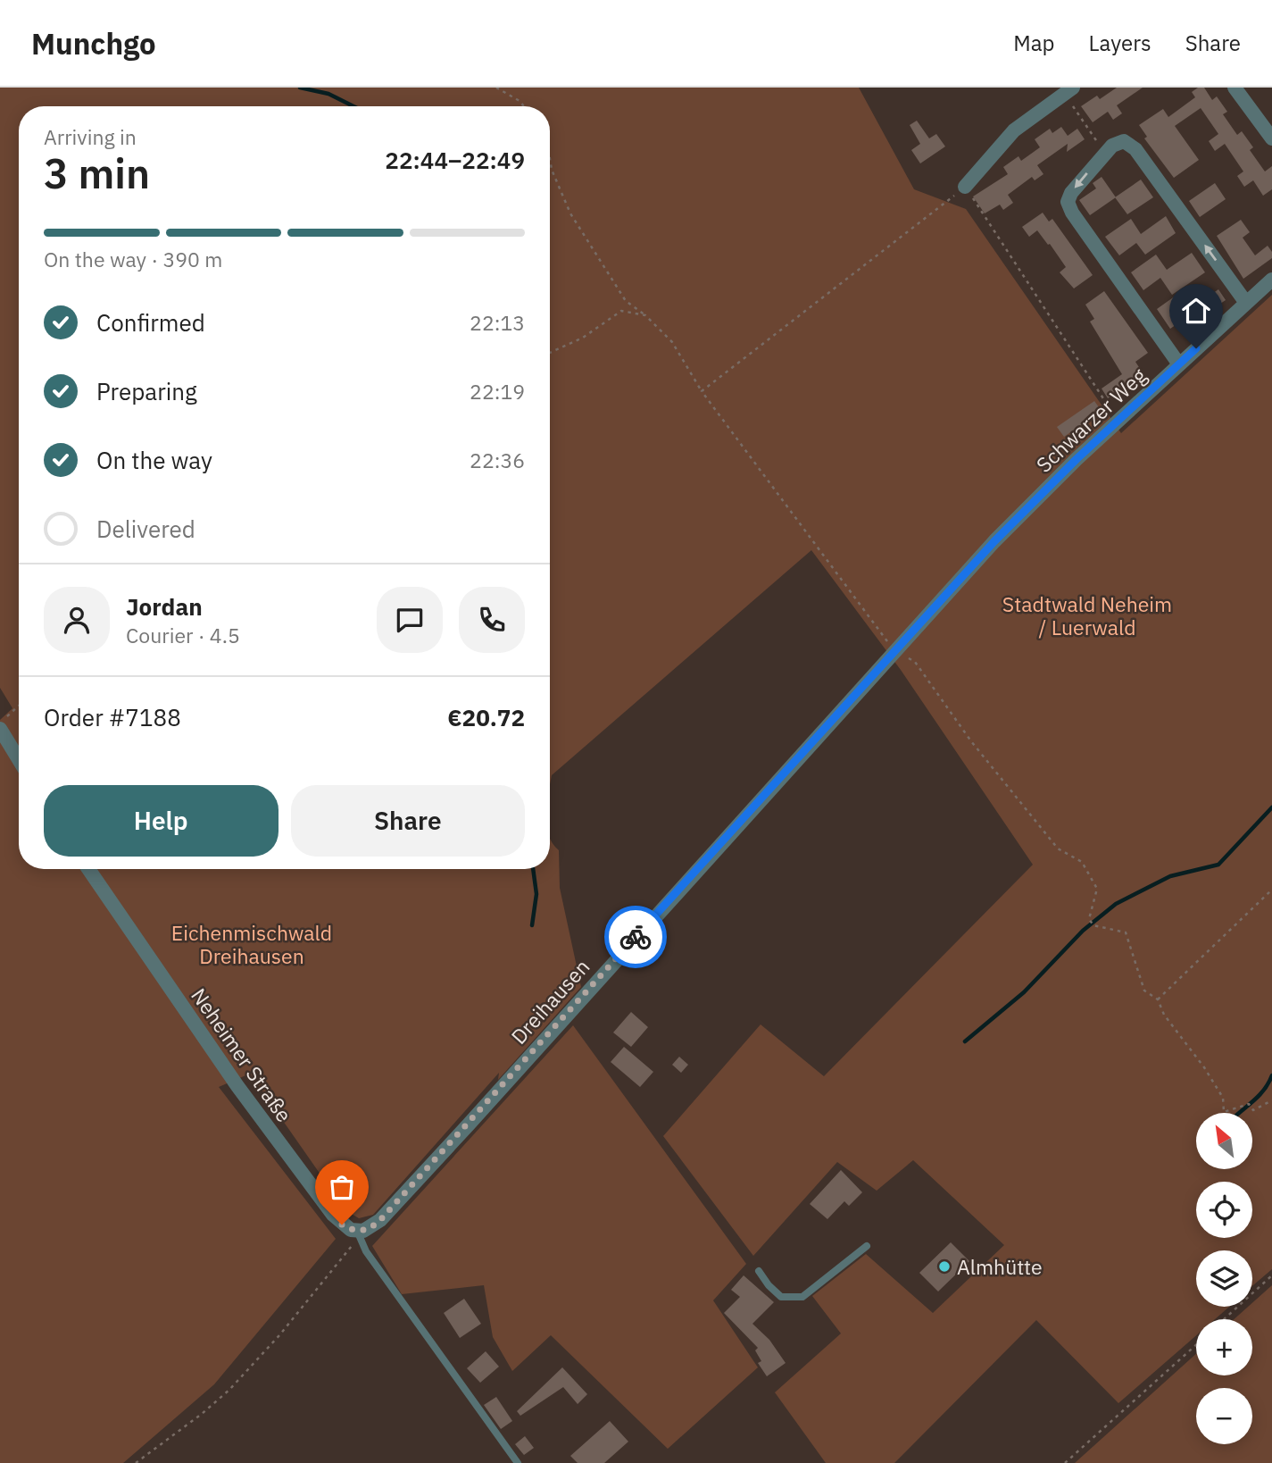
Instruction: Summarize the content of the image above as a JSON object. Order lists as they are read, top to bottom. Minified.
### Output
{"streets":{"street":["Schwarzer Weg","Dreihausen","Neheimer Straße"]},"crossings":[["Schwarzer Weg","Dreihausen"],["Dreihausen","Neheimer Straße"]],"parks":["Stadtwald Neheim / Luerwald","Eichenmischwald Dreihausen"],"places":["Almhütte"],"north":"top left","page":{"header":"Munchgo","nav":["Map","Layers","Share"],"heading":["3 min","Arriving in","22:44–22:49"],"panel":["Jordan","Courier · 4.5","Order #7188","€20.72"],"bar":"On the way · 390 m","list":[["Confirmed","22:13"],["Preparing","22:19"],["On the way","22:36"],"Delivered"],"buttons":["Help","Share"],"map_buttons":["+","−"]}}
